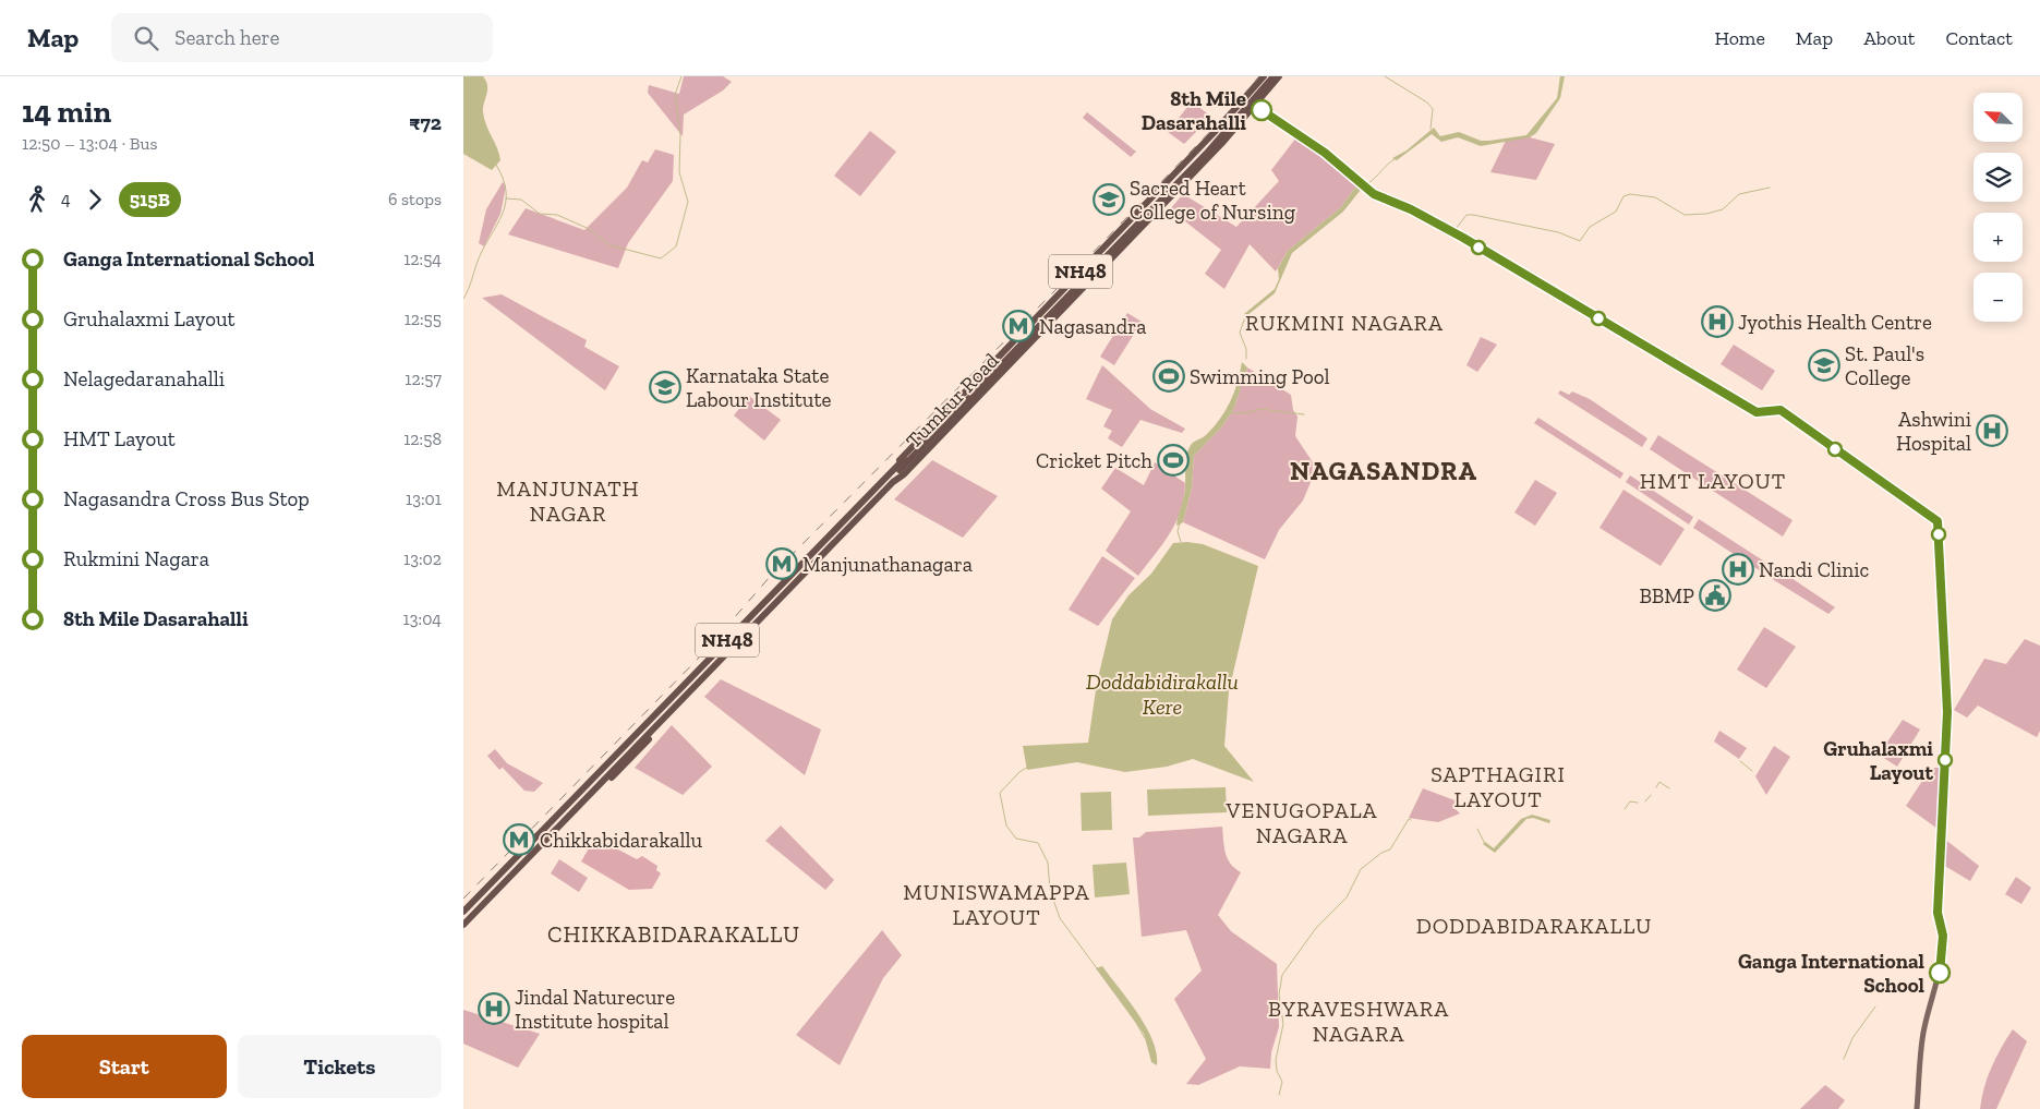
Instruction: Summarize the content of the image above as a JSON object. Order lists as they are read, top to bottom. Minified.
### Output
{"streets":{"highway":["NH48","Tumkur Road"]},"crossings":[["NH48","Tumkur Road"]],"districts":["RUKMINI NAGARA","NAGASANDRA","HMT LAYOUT","MANJUNATH NAGAR","SAPTHAGIRI LAYOUT","VENUGOPALA NAGARA","MUNISWAMAPPA LAYOUT","DODDABIDARAKALLU","CHIKKABIDARAKALLU","BYRAVESHWARA NAGARA"],"water":["Doddabidirakallu Kere"],"places":{"other":["8th Mile Dasarahalli","Gruhalaxmi Layout","Ganga International School"],"school or university":["Sacred Heart College of Nursing","St. Paul's College","Karnataka State Labour Institute"],"hospital":["Jyothis Health Centre","Ashwini Hospital","Nandi Clinic","Jindal Naturecure Institute hospital"],"metro station":["Nagasandra","Manjunathanagara","Chikkabidarakallu"],"sports":["Swimming Pool","Cricket Pitch"],"public building":["BBMP"]},"lines":["bus line 515B"],"north":"top left","page":{"header":"Map","search":"Search here","nav":["Home","Map","About","Contact"],"heading":["14 min","12:50 – 13:04 · Bus","₹72"],"map_buttons":["+","−"],"legs":["4","515B","6 stops"],"list":[{"name":"Ganga International School","value":"12:54"},{"name":"Gruhalaxmi Layout","value":"12:55"},{"name":"Nelagedaranahalli","value":"12:57"},{"name":"HMT Layout","value":"12:58"},{"name":"Nagasandra Cross Bus Stop","value":"13:01"},{"name":"Rukmini Nagara","value":"13:02"},{"name":"8th Mile Dasarahalli","value":"13:04"}],"buttons":["Start","Tickets"]}}
